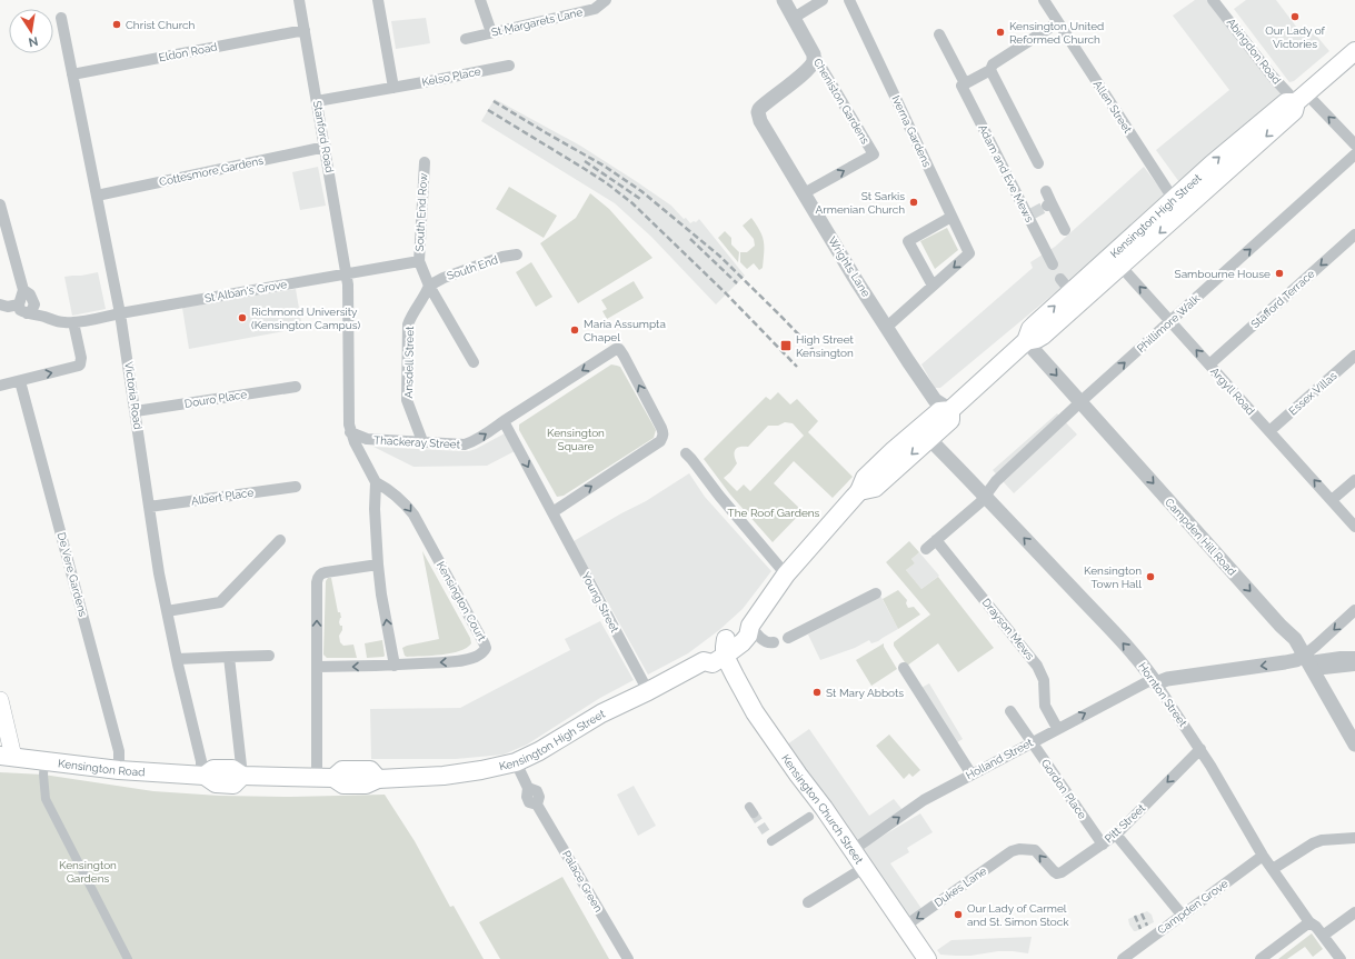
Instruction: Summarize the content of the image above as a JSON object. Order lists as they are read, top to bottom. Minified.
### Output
{"streets":{"main road":["Kensington High Street","Kensington Road","Kensington Church Street"],"street":["St Margarets Lane","Abingdon Road","Eldon Road","Kelso Place","Cheniston Gardens","Allen Street","Iverna Gardens","Stanford Road","Cottesmore Gardens","Adam and Eve Mews","South End Row","Wrights Lane","South End","St Alban's Grove","Stafford Terrace","Phillimore Walk","Ansdell Street","Argyll Road","Essex Villas","Victoria Road","Douro Place","Thackeray Street","Albert Place","Campden Hill Road","De Vere Gardens","Kensington Court","Young Street","Drayson Mews","Hornton Street","Holland Street","Gordon Place","Pitt Street","Palace Green","Dukes Lane","Campden Grove"]},"crossings":[["Abingdon Road","Kensington High Street"],["Eldon Road","Stanford Road"],["Eldon Road","Victoria Road"],["Kelso Place","Stanford Road"],["Cheniston Gardens","Wrights Lane"],["Allen Street","Kensington High Street"],["Stanford Road","Cottesmore Gardens"],["Stanford Road","St Alban's Grove"],["Stanford Road","Thackeray Street"],["Cottesmore Gardens","Victoria Road"],["South End Row","St Alban's Grove"],["Kensington High Street","Wrights Lane"],["Kensington High Street","Argyll Road"],["Kensington High Street","Campden Hill Road"],["Kensington High Street","Young Street"],["Kensington High Street","Hornton Street"],["Kensington High Street","Kensington Road"],["Kensington High Street","Kensington Church Street"],["Kensington High Street","Palace Green"],["South End","Ansdell Street"],["St Alban's Grove","Victoria Road"],["Stafford Terrace","Argyll Road"],["Phillimore Walk","Argyll Road"],["Phillimore Walk","Campden Hill Road"],["Phillimore Walk","Drayson Mews"],["Phillimore Walk","Hornton Street"],["Ansdell Street","Thackeray Street"],["Argyll Road","Essex Villas"],["Victoria Road","Douro Place"],["Victoria Road","Albert Place"],["Victoria Road","Kensington Road"],["Campden Hill Road","Holland Street"],["De Vere Gardens","Kensington Road"],["Drayson Mews","Holland Street"],["Hornton Street","Holland Street"],["Hornton Street","Pitt Street"],["Hornton Street","Campden Grove"],["Holland Street","Gordon Place"],["Holland Street","Kensington Church Street"],["Gordon Place","Pitt Street"],["Kensington Church Street","Dukes Lane"],["Pitt Street","Dukes Lane"]],"one_way":["Abingdon Road","Stafford Terrace","Phillimore Walk","Argyll Road","Thackeray Street","Campden Hill Road","Hornton Street","Pitt Street","Dukes Lane"],"parks":["Kensington Square","The Roof Gardens","Kensington Gardens"],"places":{"other":["Our Lady of Victories","Christ Church","Kensington United Reformed Church","St Sarkis Armenian Church","Sambourne House","Richmond University (Kensington Campus)","Maria Assumpta Chapel","Kensington Town Hall","St Mary Abbots","Our Lady of Carmel and St. Simon Stock"],"transit":["High Street Kensington"]},"north":"bottom"}
